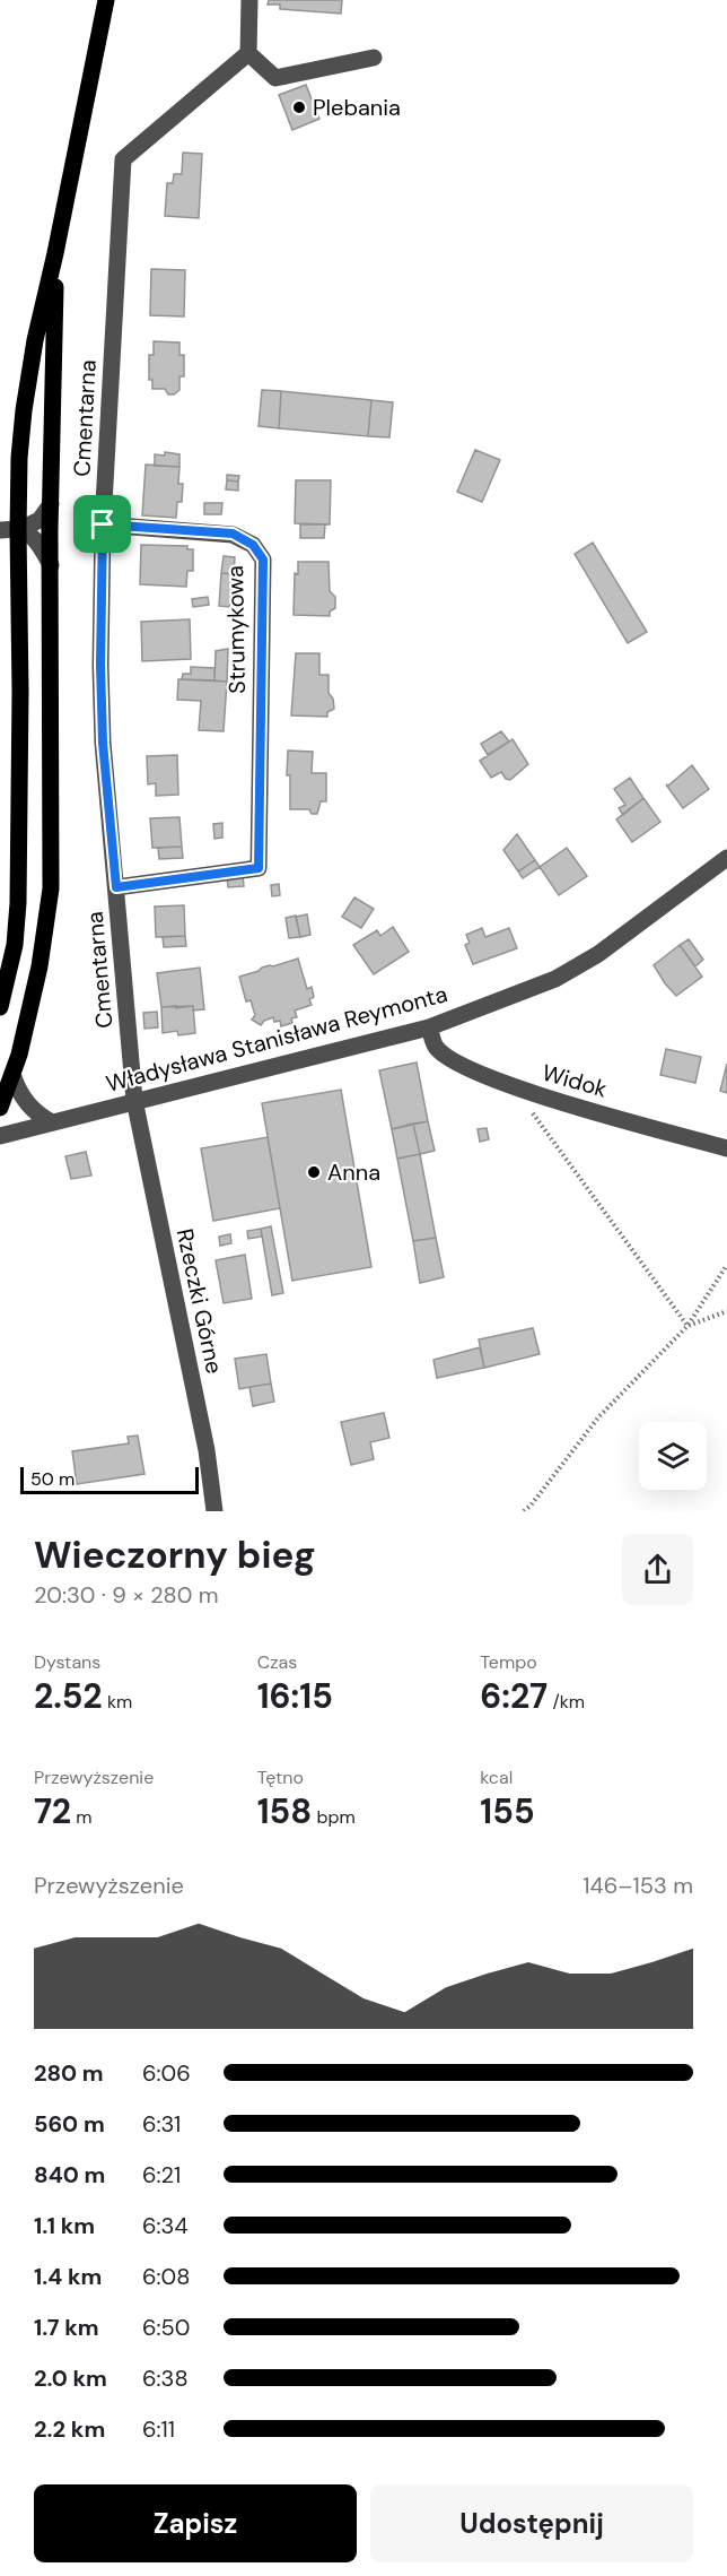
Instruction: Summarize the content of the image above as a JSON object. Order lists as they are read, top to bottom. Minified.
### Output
{"streets":{"street":["Cmentarna","Strumykowa","Władysława Stanisława Reymonta","Widok","Rzeczki Górne"]},"crossings":[["Cmentarna","Strumykowa"],["Cmentarna","Władysława Stanisława Reymonta"],["Cmentarna","Rzeczki Górne"],["Władysława Stanisława Reymonta","Widok"],["Władysława Stanisława Reymonta","Rzeczki Górne"]],"places":["Plebania","Anna"],"scale_bar":"50 m","page":{"scale":"50 m","heading":["Wieczorny bieg","20:30 · 9 × 280 m"],"stats":[["Dystans","2.52 km"],["Czas","16:15"],["Tempo","6:27 /km"],["Przewyższenie","72 m"],["Tętno","158 bpm"],["kcal","155"]],"chart":["Przewyższenie","146–153 m"],"list":[{"name":"280 m","note":"6:06"},{"name":"560 m","note":"6:31"},{"name":"840 m","note":"6:21"},{"name":"1.1 km","note":"6:34"},{"name":"1.4 km","note":"6:08"},{"name":"1.7 km","note":"6:50"},{"name":"2.0 km","note":"6:38"},{"name":"2.2 km","note":"6:11"}],"buttons":["Zapisz","Udostępnij"]}}
